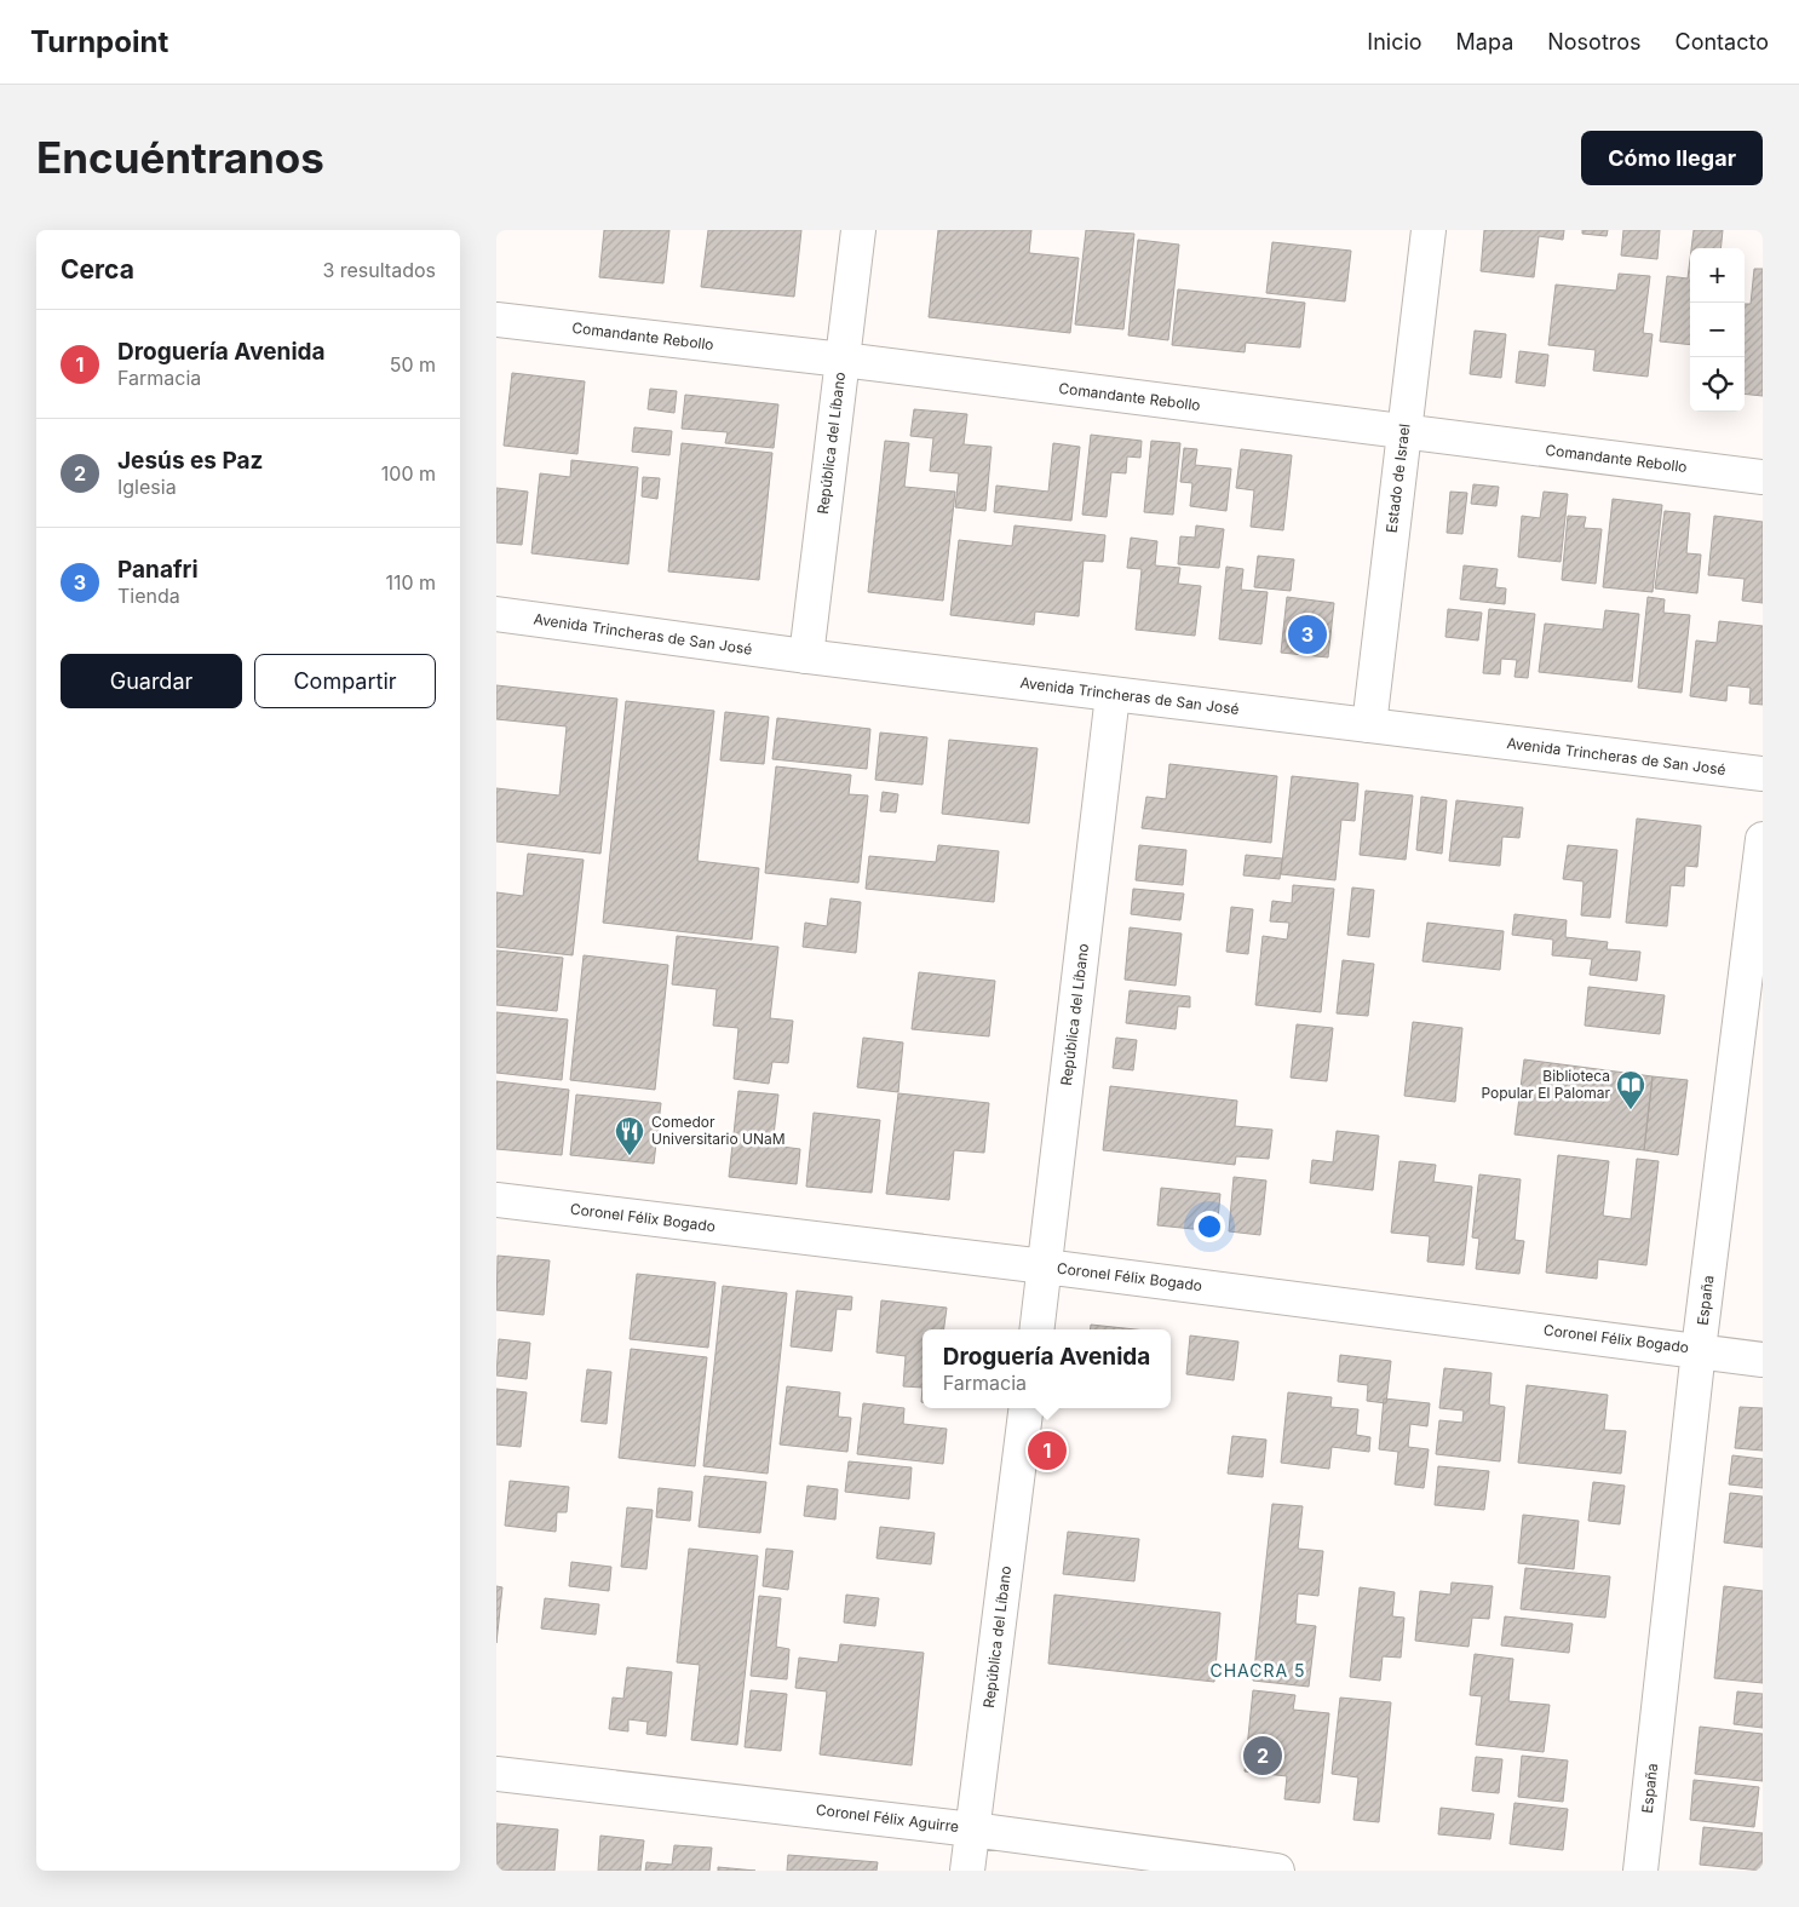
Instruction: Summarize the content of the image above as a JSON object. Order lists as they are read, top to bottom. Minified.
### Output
{"streets":{"street":["Comandante Rebollo","República del Líbano","Estado de Israel","Avenida Trincheras de San José","Coronel Félix Bogado","España","Coronel Félix Aguirre"]},"crossings":[["Comandante Rebollo","República del Líbano"],["Comandante Rebollo","Estado de Israel"],["República del Líbano","Avenida Trincheras de San José"],["República del Líbano","Coronel Félix Bogado"],["República del Líbano","Coronel Félix Aguirre"],["Estado de Israel","Avenida Trincheras de San José"],["Coronel Félix Bogado","España"]],"districts":["CHACRA 5"],"places":{"library":["Biblioteca Popular El Palomar"],"restaurant":["Comedor Universitario UNaM"]},"page":{"header":"Turnpoint","nav":["Inicio","Mapa","Nosotros","Contacto"],"buttons":["Cómo llegar",["Guardar","Compartir"]],"title":"Encuéntranos","heading":["Cerca","3 resultados"],"map_buttons":["+","−"],"list":[{"mark":"1","name":"Droguería Avenida","note":"Farmacia","value":"50 m"},{"mark":"2","name":"Jesús es Paz","note":"Iglesia","value":"100 m"},{"mark":"3","name":"Panafri","note":"Tienda","value":"110 m"}],"pins":["3","1","2"],"popup":["Droguería Avenida","Farmacia"]}}
